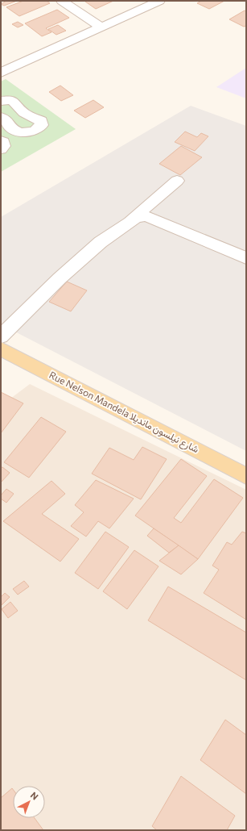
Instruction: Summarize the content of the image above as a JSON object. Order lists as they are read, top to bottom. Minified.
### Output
{"streets":{"main road":["Rue Nelson Mandela شارع نيلسون مانديلا"]},"north":"top right"}
